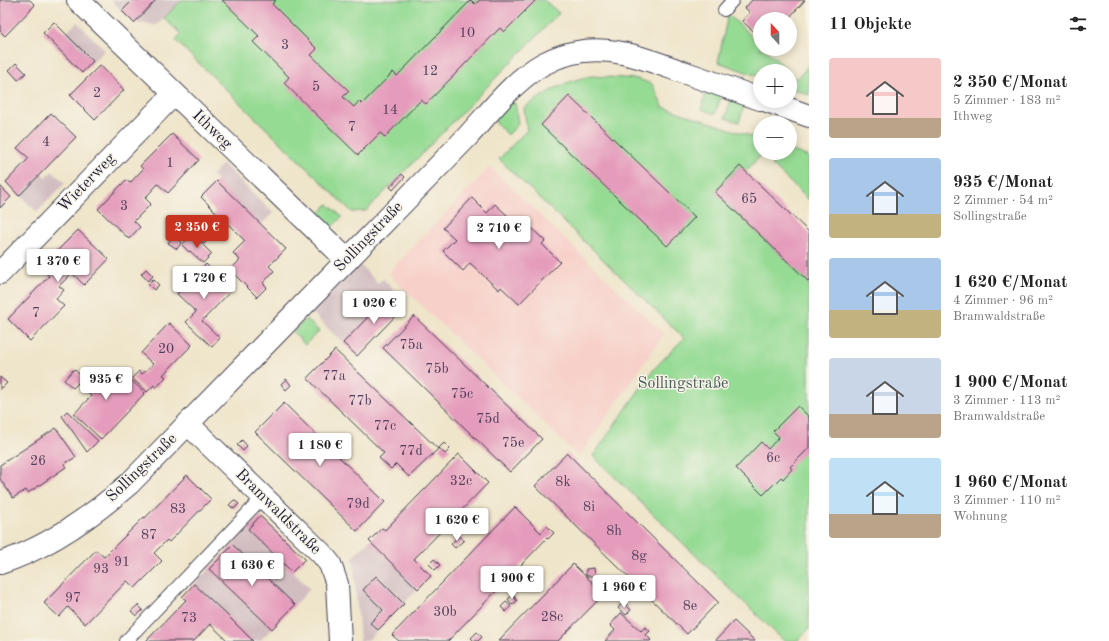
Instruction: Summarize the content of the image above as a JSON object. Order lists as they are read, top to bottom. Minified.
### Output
{"streets":{"street":["Ithweg","Wieterweg","Sollingstraße","Bramwaldstraße"]},"crossings":[["Ithweg","Wieterweg"],["Ithweg","Sollingstraße"],["Sollingstraße","Bramwaldstraße"]],"parks":["Sollingstraße"],"house_numbers":["10","3","12","5","2","14","7","4","1","65","3","7","75a","20","75b","77a","75c","77b","75d","77c","75e","77d","6c","26","32c","8k","79d","8i","83","8h","87","8g","91","93","97","8e","30b","28c","73"],"north":"top","page":{"heading":"11 Objekte","map_buttons":["+","−"],"list":[{"name":"2 350 €/Monat","note":"5 Zimmer · 183 m² · Ithweg"},{"name":"935 €/Monat","note":"2 Zimmer · 54 m² · Sollingstraße"},{"name":"1 620 €/Monat","note":"4 Zimmer · 96 m² · Bramwaldstraße"},{"name":"1 900 €/Monat","note":"3 Zimmer · 113 m² · Bramwaldstraße"},{"name":"1 960 €/Monat","note":"3 Zimmer · 110 m² · Wohnung"}],"price":["2 350 €","2 710 €","1 370 €","1 720 €","1 020 €","935 €","1 180 €","1 620 €","1 630 €","1 900 €","1 960 €"]}}
